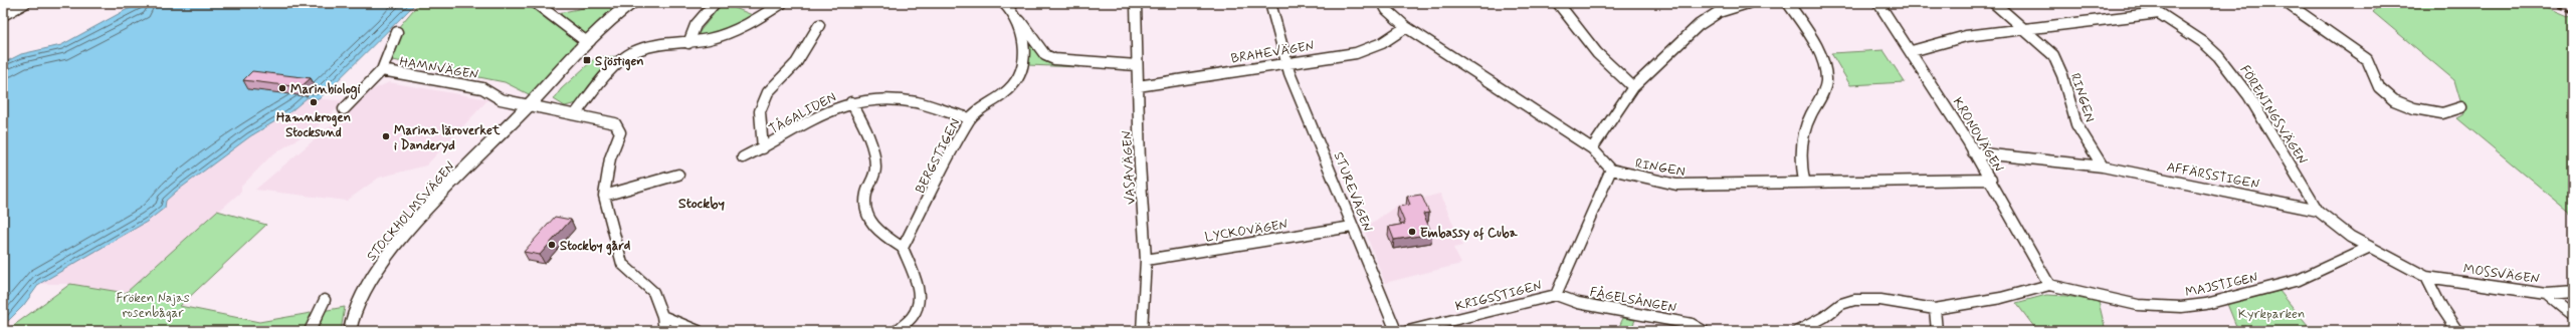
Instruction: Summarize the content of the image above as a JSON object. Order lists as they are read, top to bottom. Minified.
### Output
{"streets":{"street":["BRAHEVÄGEN","HAMNVÄGEN","RINGEN","TÅGALIDEN","FÖRENINGSVÄGEN","KRONOVÄGEN","BERGSTIGEN","VASAVÄGEN","AFFÄRSSTIGEN","STUREVÄGEN","STOCKHOLMSVÄGEN","LYCKOVÄGEN","MOSSVÄGEN","MAJSTIGEN","KRIGSSTIGEN","FÅGELSÅNGEN"]},"crossings":[["BRAHEVÄGEN","VASAVÄGEN"],["BRAHEVÄGEN","STUREVÄGEN"],["HAMNVÄGEN","STOCKHOLMSVÄGEN"],["RINGEN","KRONOVÄGEN"],["RINGEN","AFFÄRSSTIGEN"],["RINGEN","KRIGSSTIGEN"],["TÅGALIDEN","BERGSTIGEN"],["FÖRENINGSVÄGEN","AFFÄRSSTIGEN"],["FÖRENINGSVÄGEN","MOSSVÄGEN"],["FÖRENINGSVÄGEN","MAJSTIGEN"],["KRONOVÄGEN","MAJSTIGEN"],["VASAVÄGEN","LYCKOVÄGEN"],["STUREVÄGEN","LYCKOVÄGEN"],["MOSSVÄGEN","MAJSTIGEN"],["KRIGSSTIGEN","FÅGELSÅNGEN"]],"districts":["Stockby"],"parks":["Fröken Najas rosenbågar","Kyrkparken"],"places":{"transit":["Sjöstigen"],"other":["Marinbiologi","Hamnkrogen Stocksund","Marina läroverket i Danderyd","Embassy of Cuba","Stockby gård"]}}
